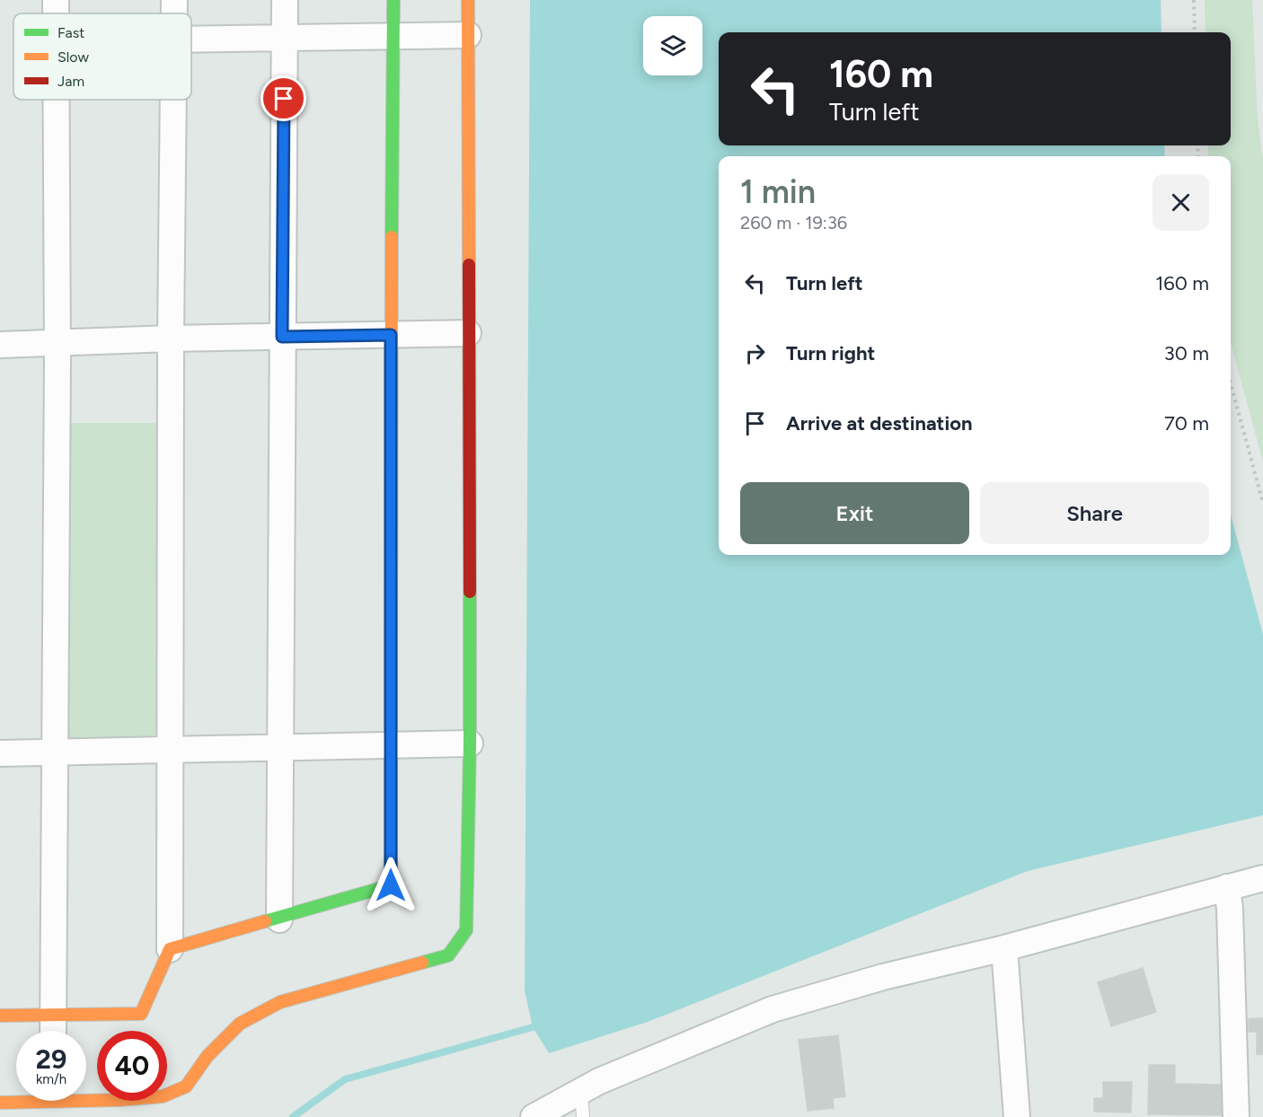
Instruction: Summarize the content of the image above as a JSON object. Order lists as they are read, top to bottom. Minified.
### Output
{"legend":["Fast","Slow","Jam"],"page":{"turn":["160 m","Turn left"],"heading":["1 min","260 m · 19:36"],"list":[{"name":"Turn left","value":"160 m"},{"name":"Turn right","value":"30 m"},{"name":"Arrive at destination","value":"70 m"}],"buttons":["Exit","Share"],"speed":"29 km/h","limit":"40"}}
